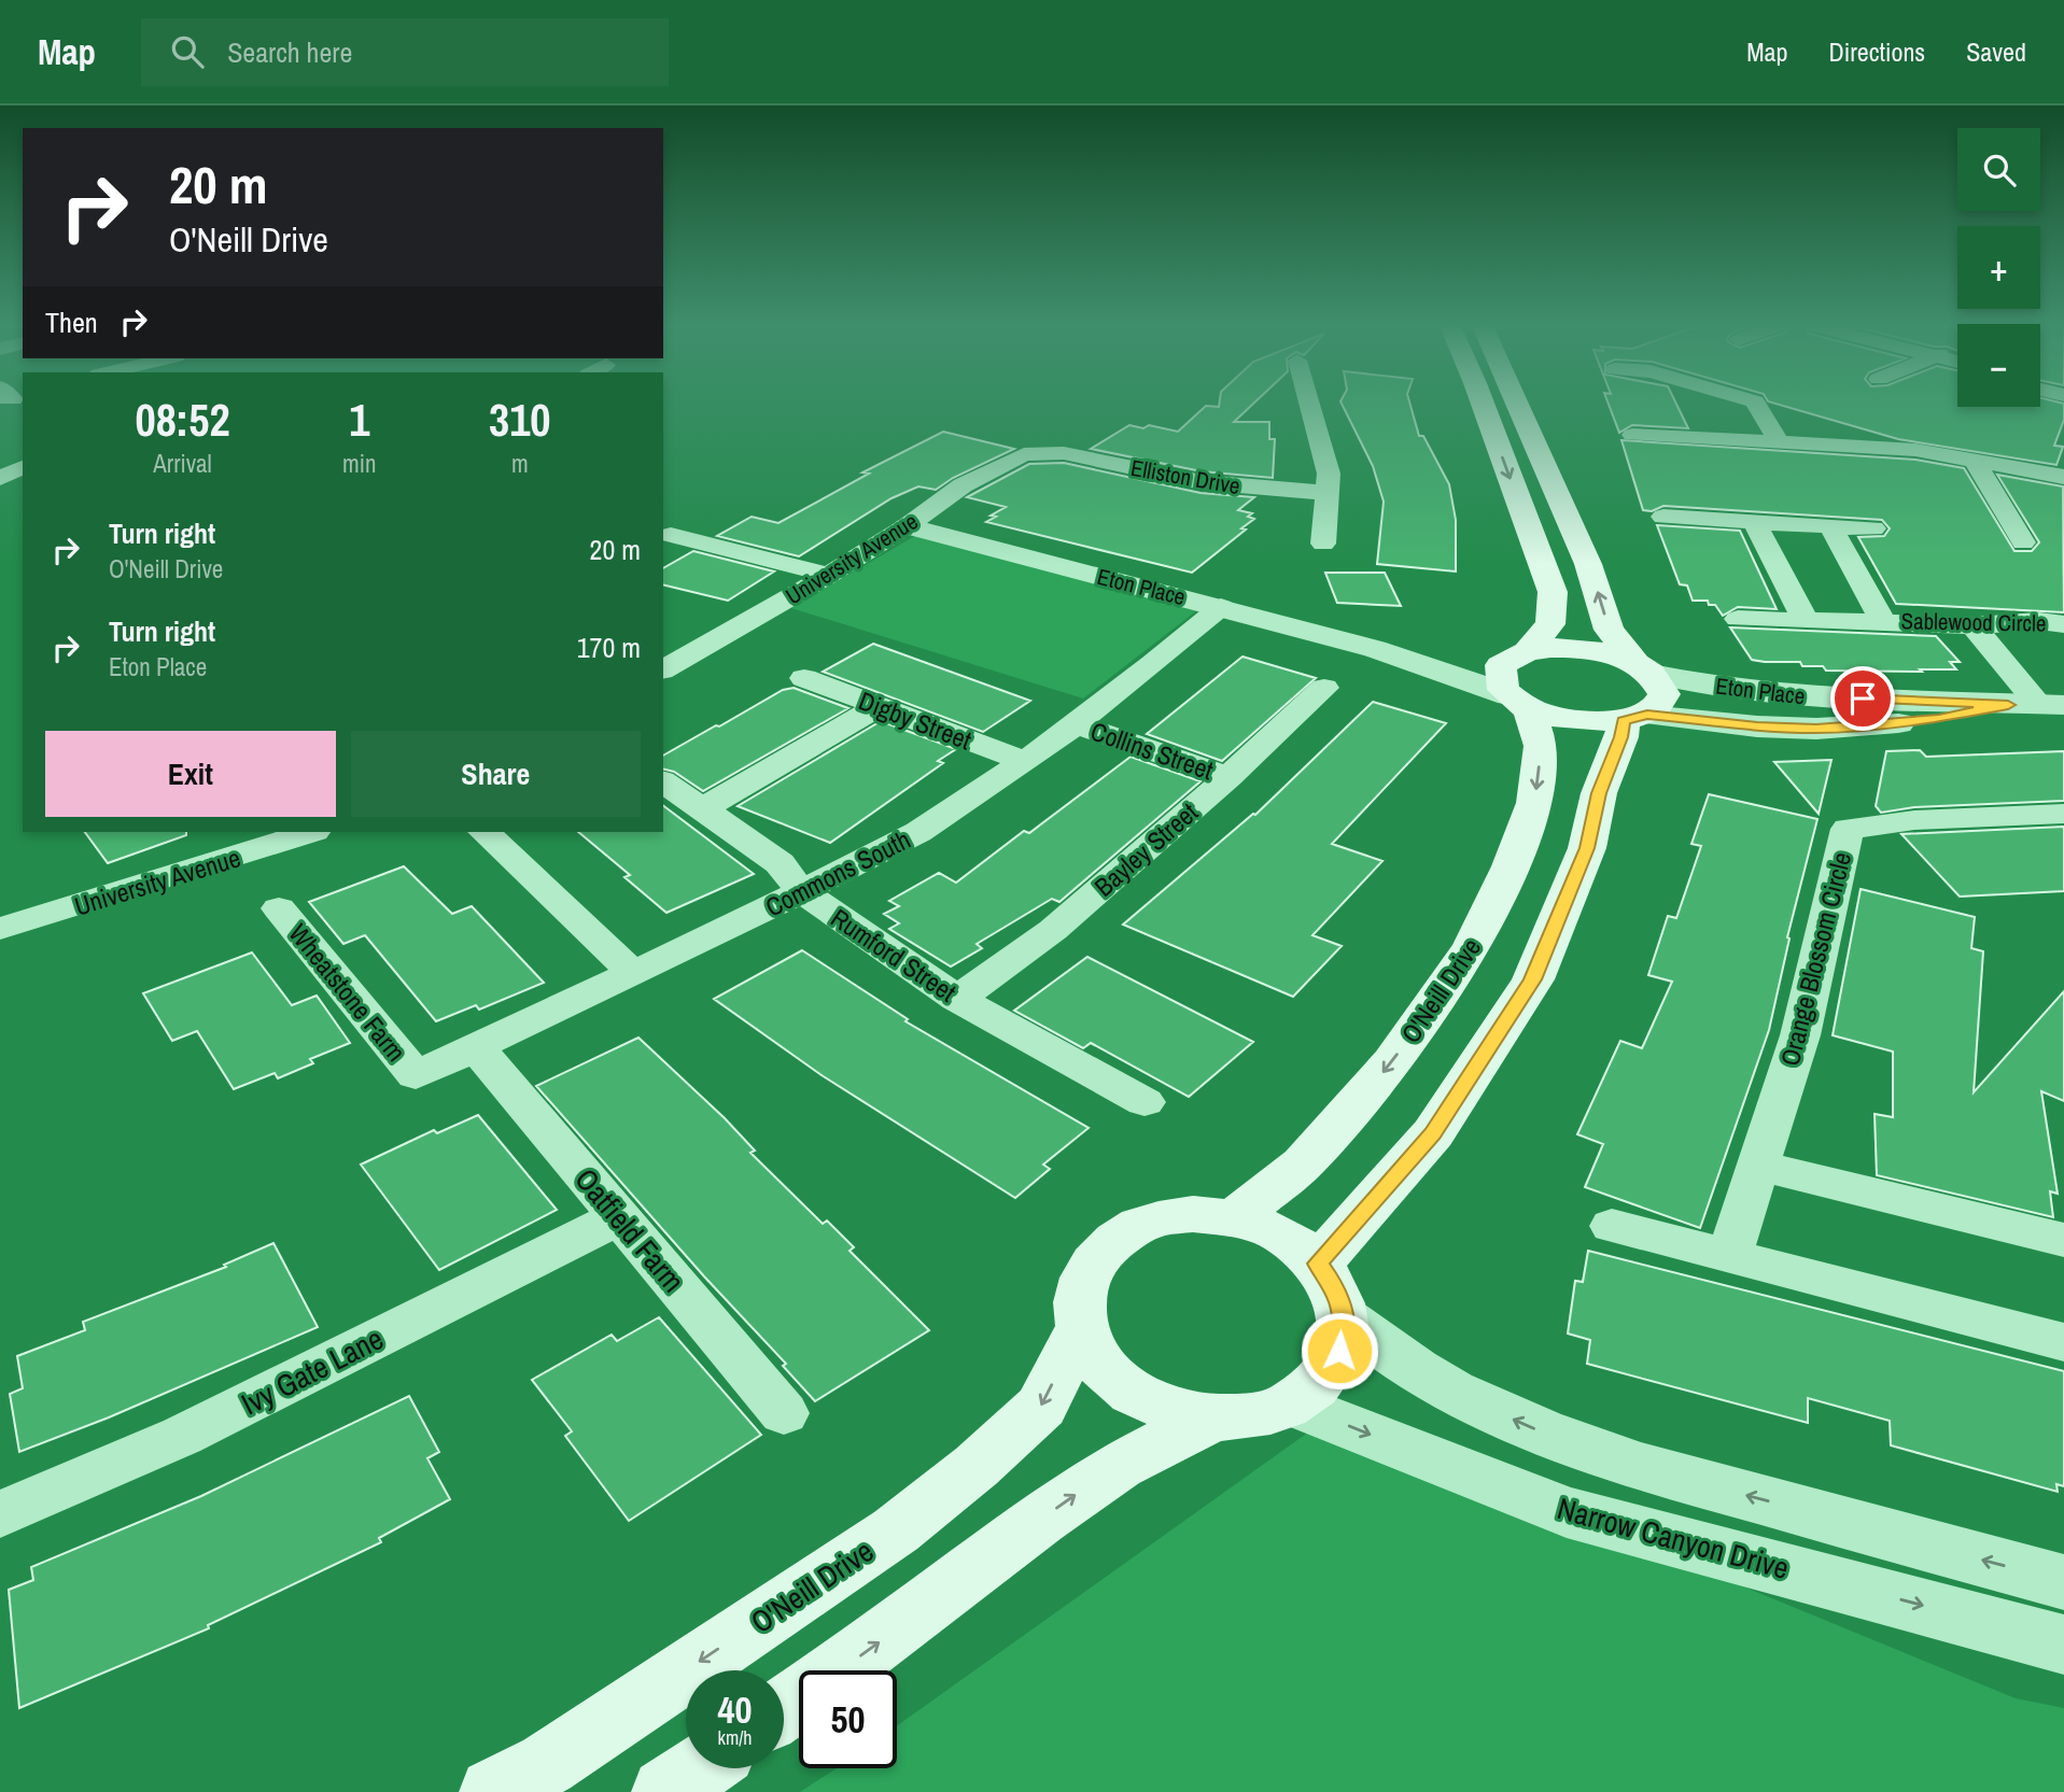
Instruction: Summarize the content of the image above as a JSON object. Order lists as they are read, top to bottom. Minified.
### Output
{"streets":{"main road":["O'Neill Drive"],"street":["Elliston Drive","University Avenue","Eton Place","Sablewood Circle","Digby Street","Collins Street","Bayley Street","Commons South","Rumford Street","Orange Blossom Circle","Wheatstone Farm","Oatfield Farm","Ivy Gate Lane","Narrow Canyon Drive"]},"crossings":[["Elliston Drive","University Avenue"],["University Avenue","Eton Place"],["Eton Place","Commons South"],["Eton Place","O'Neill Drive"],["Digby Street","Commons South"],["Collins Street","Bayley Street"],["Collins Street","Commons South"],["Bayley Street","Rumford Street"],["Commons South","Rumford Street"],["Commons South","Wheatstone Farm"],["Commons South","Oatfield Farm"],["O'Neill Drive","Narrow Canyon Drive"],["Oatfield Farm","Ivy Gate Lane"]],"page":{"header":"Map","search":"Search here","nav":["Map","Directions","Saved"],"map_buttons":["+","−"],"turn":["20 m","O'Neill Drive"],"then":"Then","eta":["08:52","Arrival","1","min","310","m"],"list":[{"name":"Turn right","note":"O'Neill Drive","value":"20 m"},{"name":"Turn right","note":"Eton Place","value":"170 m"}],"buttons":["Exit","Share"],"speed":"40 km/h","limit":"50"}}
